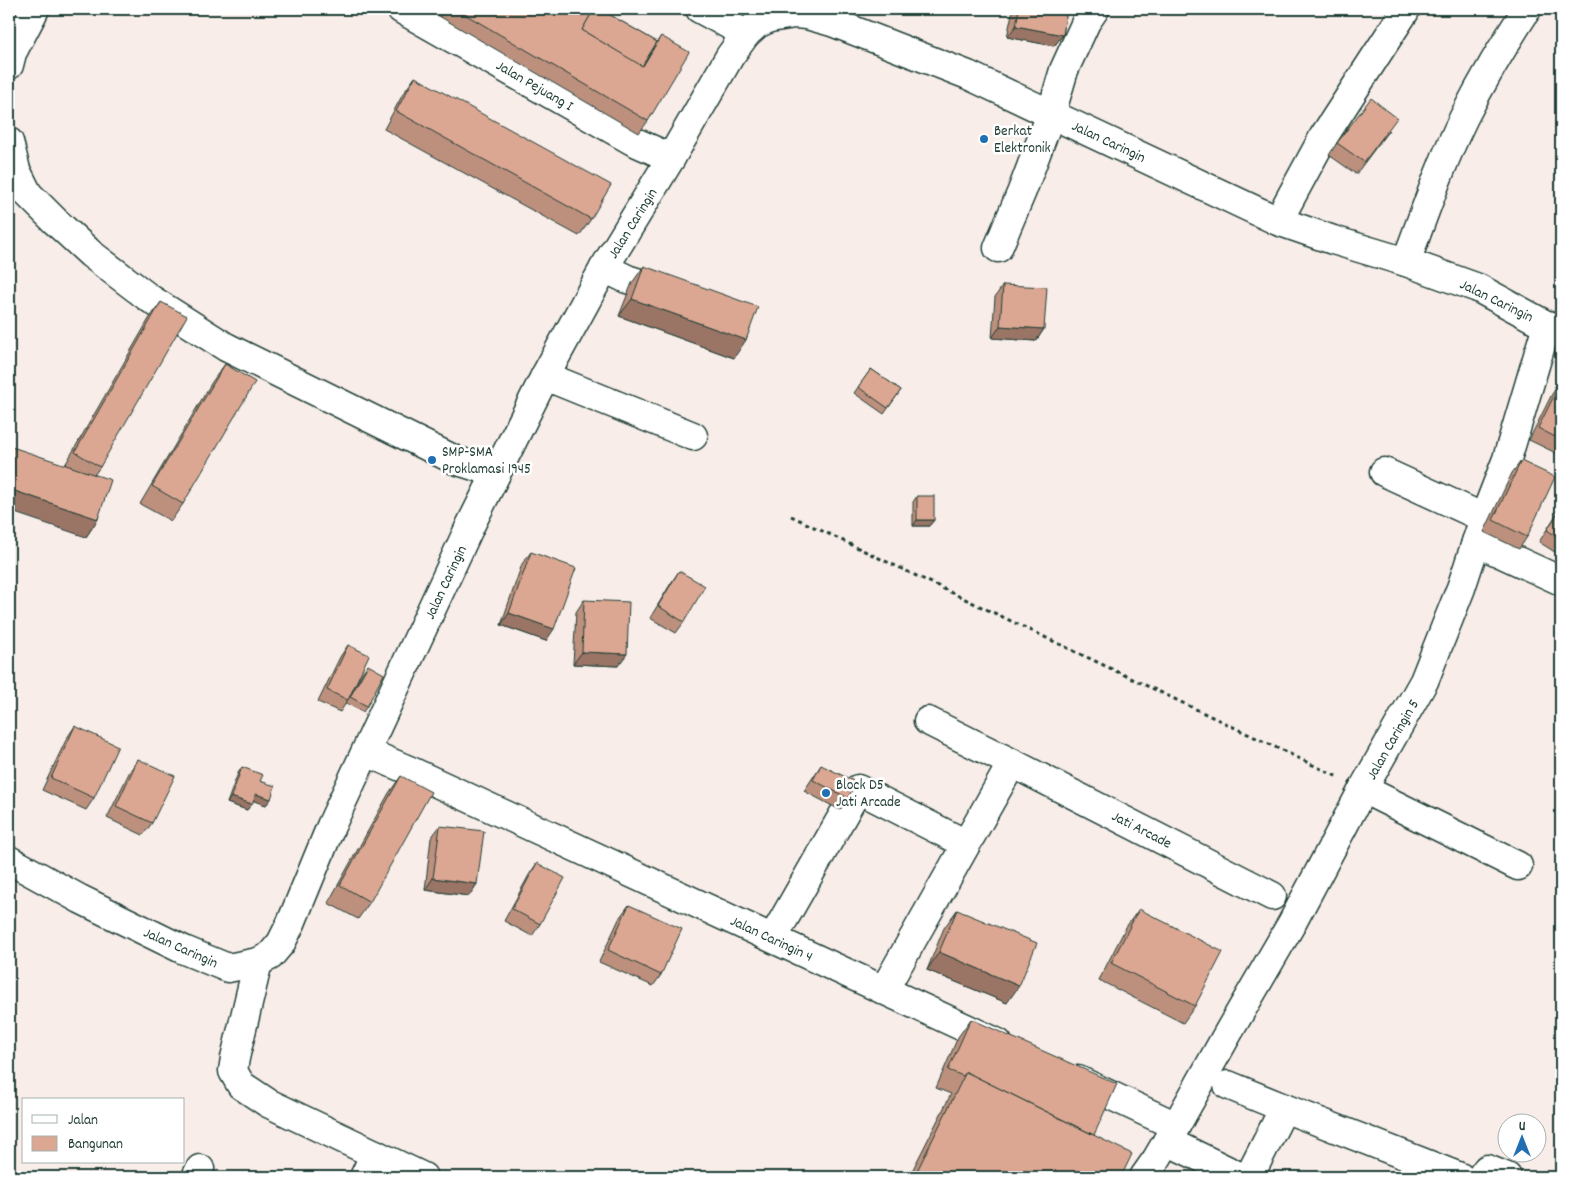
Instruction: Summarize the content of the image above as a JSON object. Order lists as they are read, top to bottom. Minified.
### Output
{"streets":{"street":["Jalan Pejuang I","Jalan Caringin","Jalan Caringin 5","Jati Arcade","Jalan Caringin 4"]},"crossings":[["Jalan Pejuang I","Jalan Caringin"],["Jalan Caringin","Jalan Caringin 5"],["Jalan Caringin","Jalan Caringin 4"]],"places":["Berkat Elektronik","SMP-SMA Proklamasi 1945","Block D5 Jati Arcade"],"legend":["Jalan","Bangunan"],"north":"top"}
